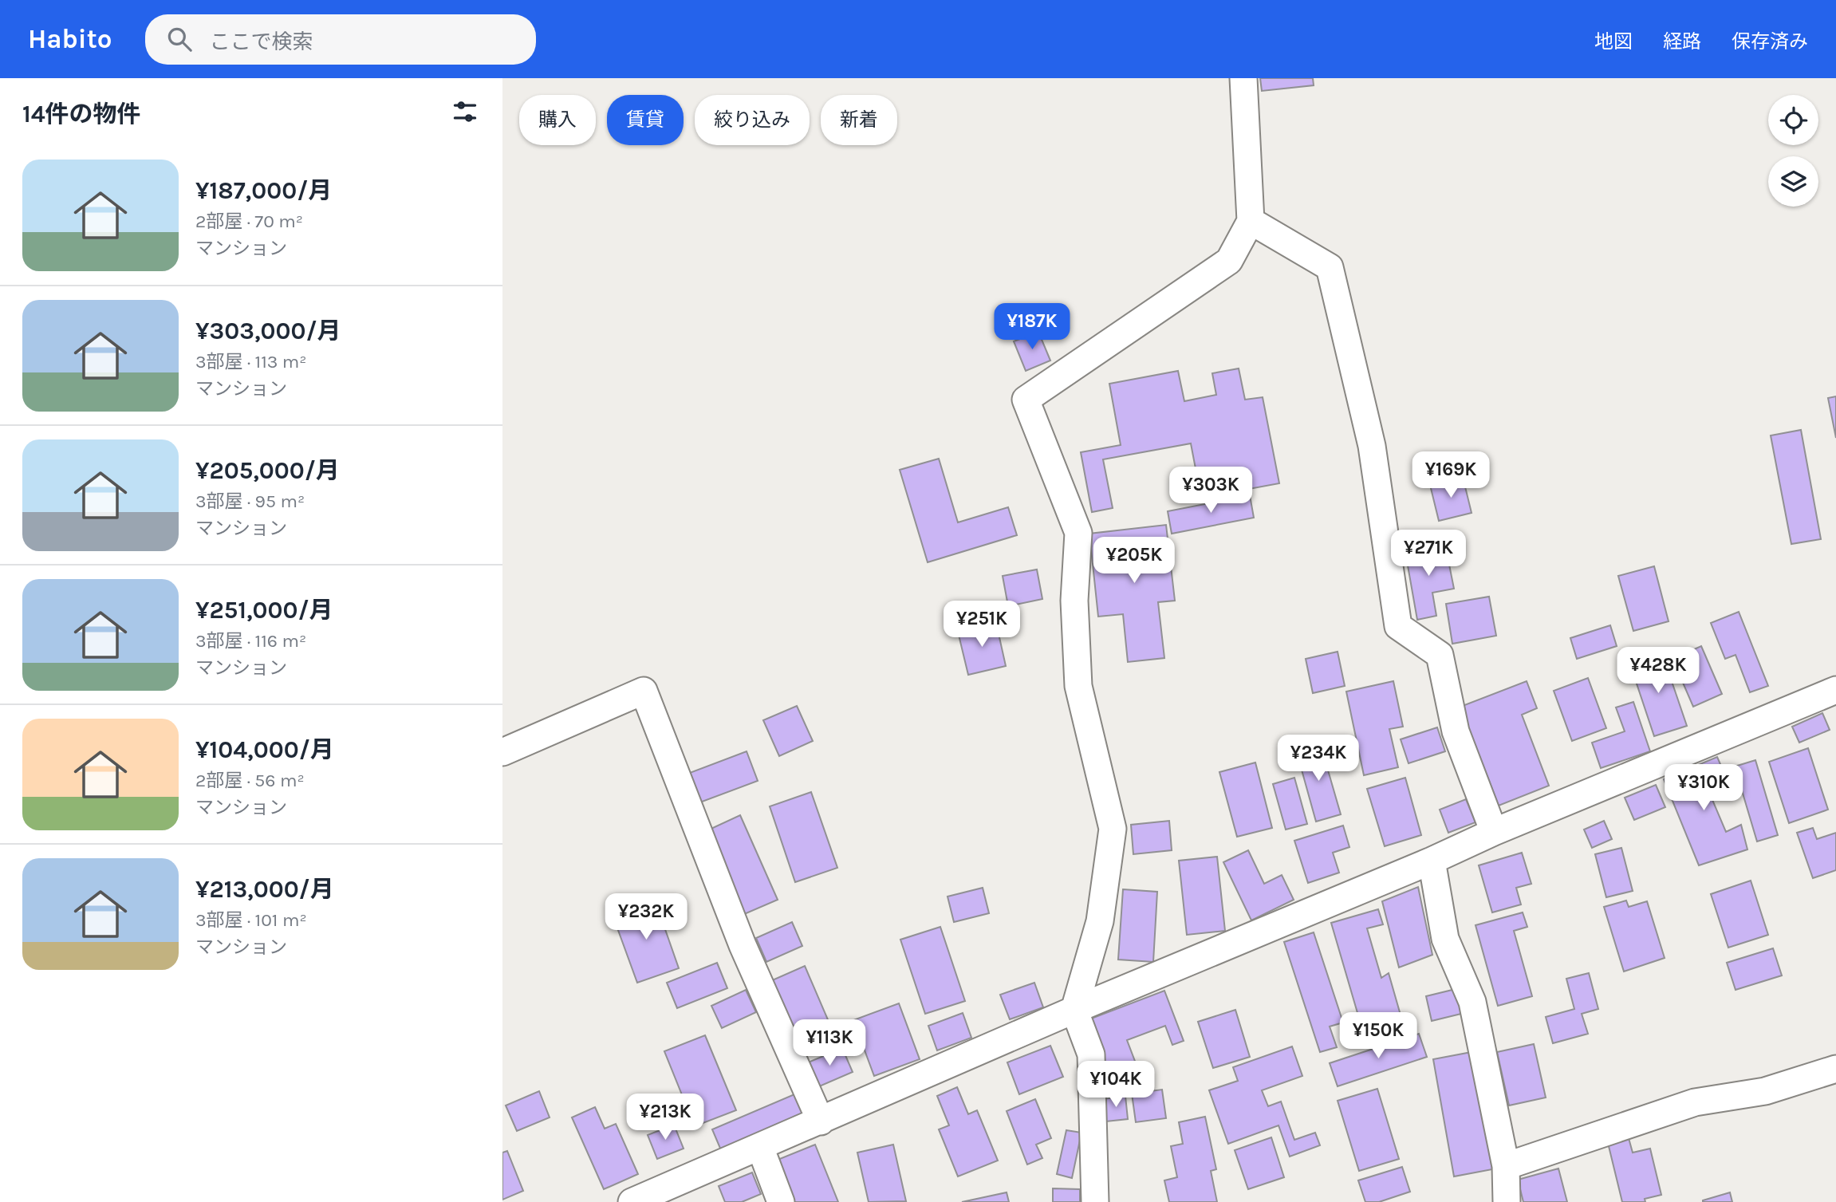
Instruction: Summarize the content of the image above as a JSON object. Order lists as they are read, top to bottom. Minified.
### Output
{"page":{"header":"Habito","search":"ここで検索","nav":["地図","経路","保存済み"],"heading":"14件の物件","chip":["購入","賃貸","絞り込み","新着"],"list":[{"name":"¥187,000/月","note":"2部屋 · 70 m² · マンション"},{"name":"¥303,000/月","note":"3部屋 · 113 m² · マンション"},{"name":"¥205,000/月","note":"3部屋 · 95 m² · マンション"},{"name":"¥251,000/月","note":"3部屋 · 116 m² · マンション"},{"name":"¥104,000/月","note":"2部屋 · 56 m² · マンション"},{"name":"¥213,000/月","note":"3部屋 · 101 m² · マンション"}],"price":["¥187K","¥169K","¥303K","¥271K","¥205K","¥251K","¥428K","¥234K","¥310K","¥232K","¥150K","¥113K","¥104K","¥213K"]}}
